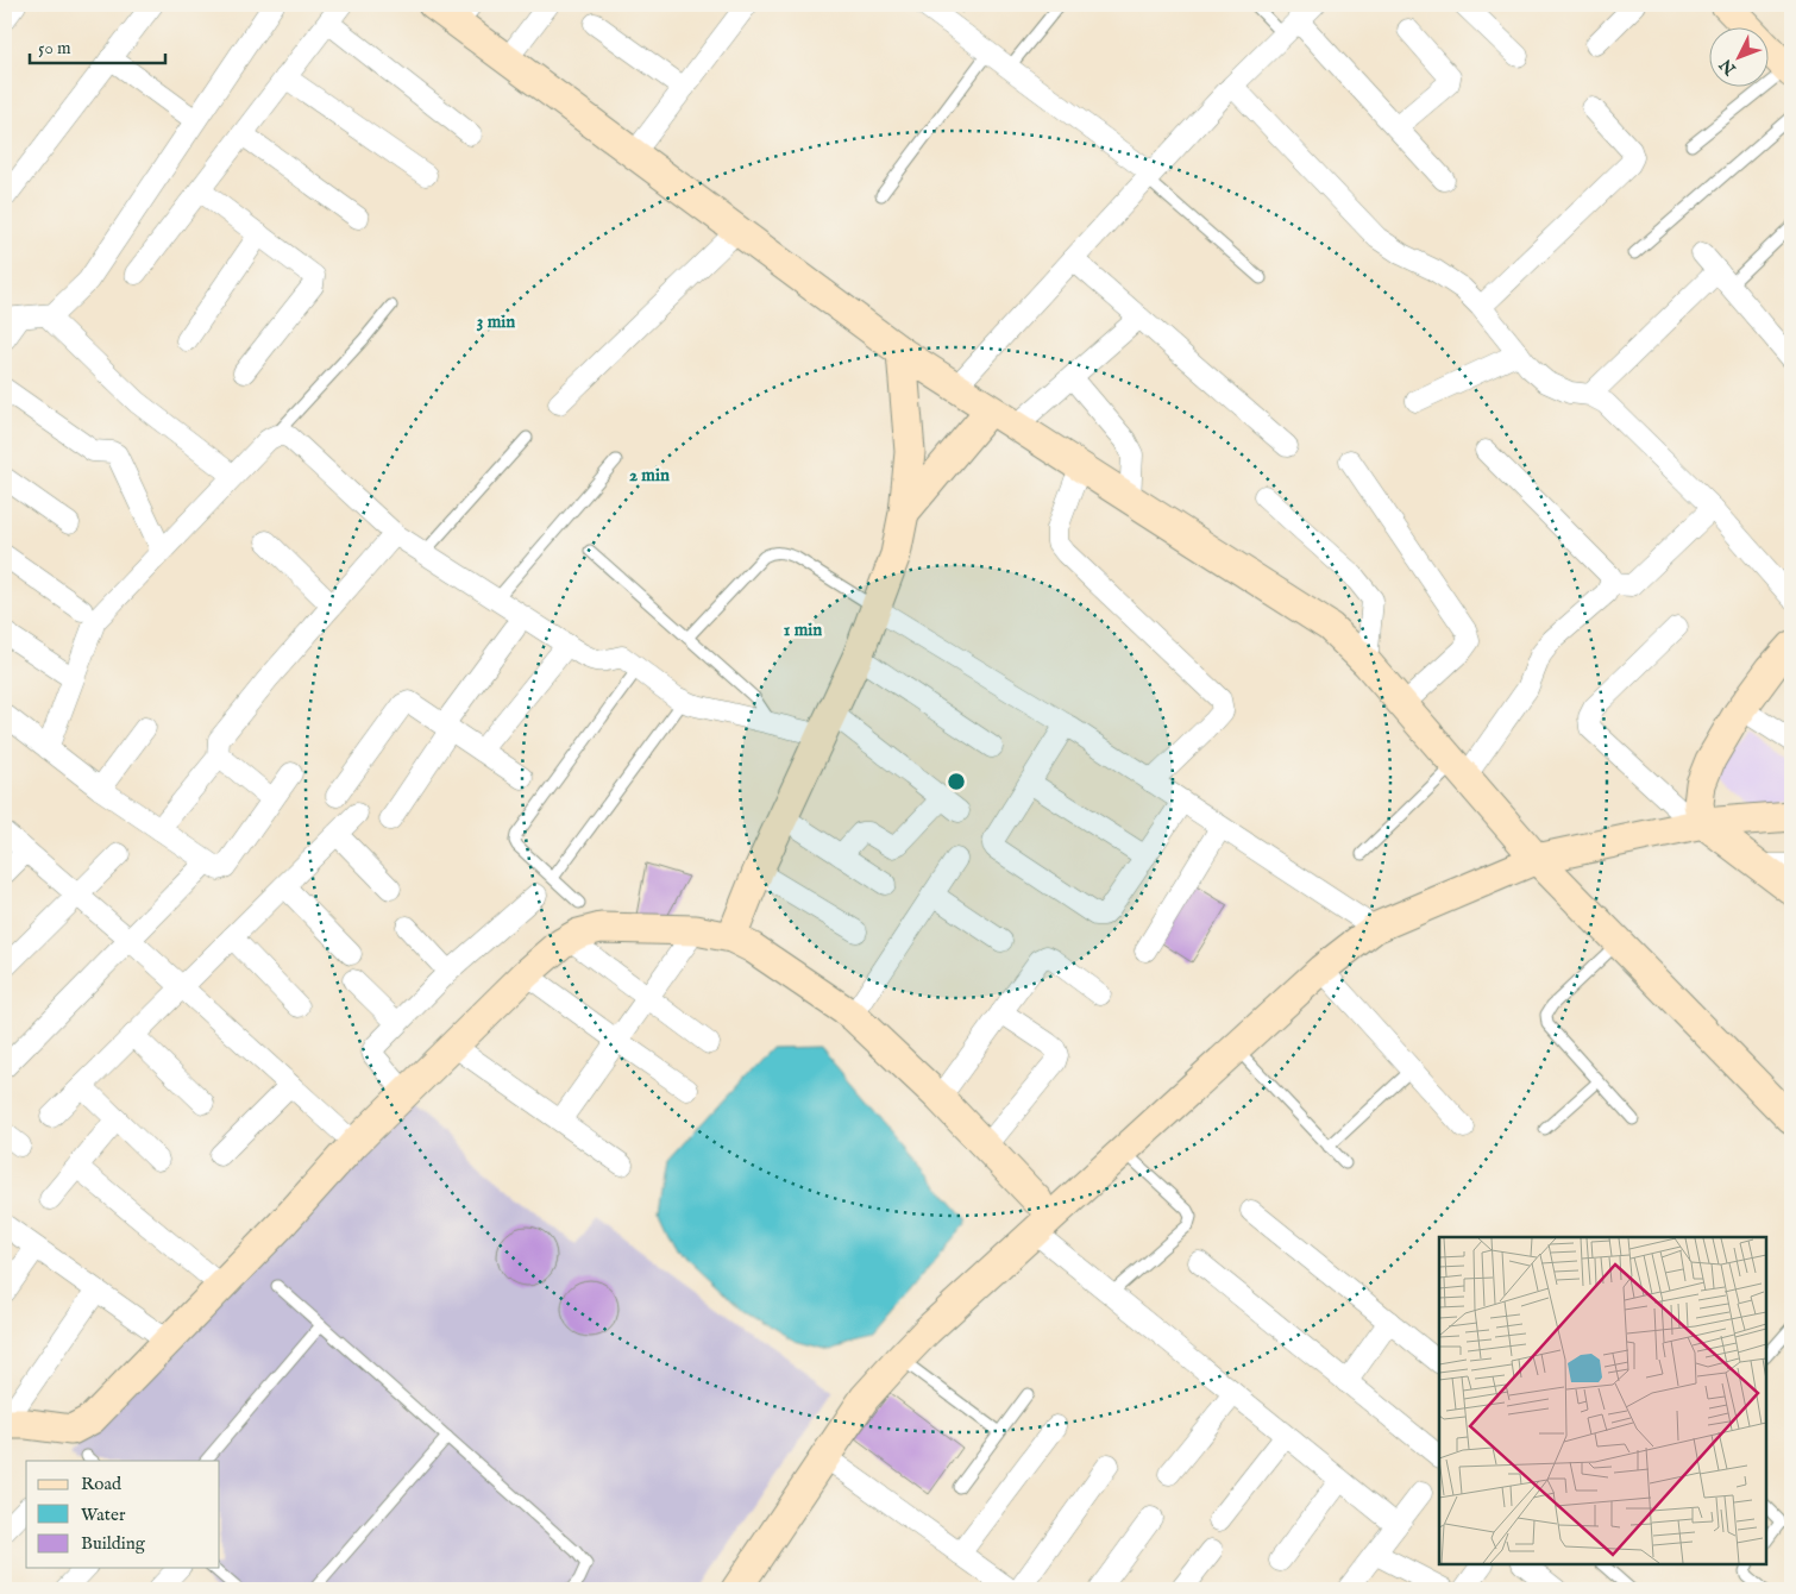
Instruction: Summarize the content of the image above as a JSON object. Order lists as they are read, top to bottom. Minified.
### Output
{"legend":["Road","Water","Building"],"scale_bar":"50 m","north":"bottom left","rings":["3 min","2 min","1 min"]}
